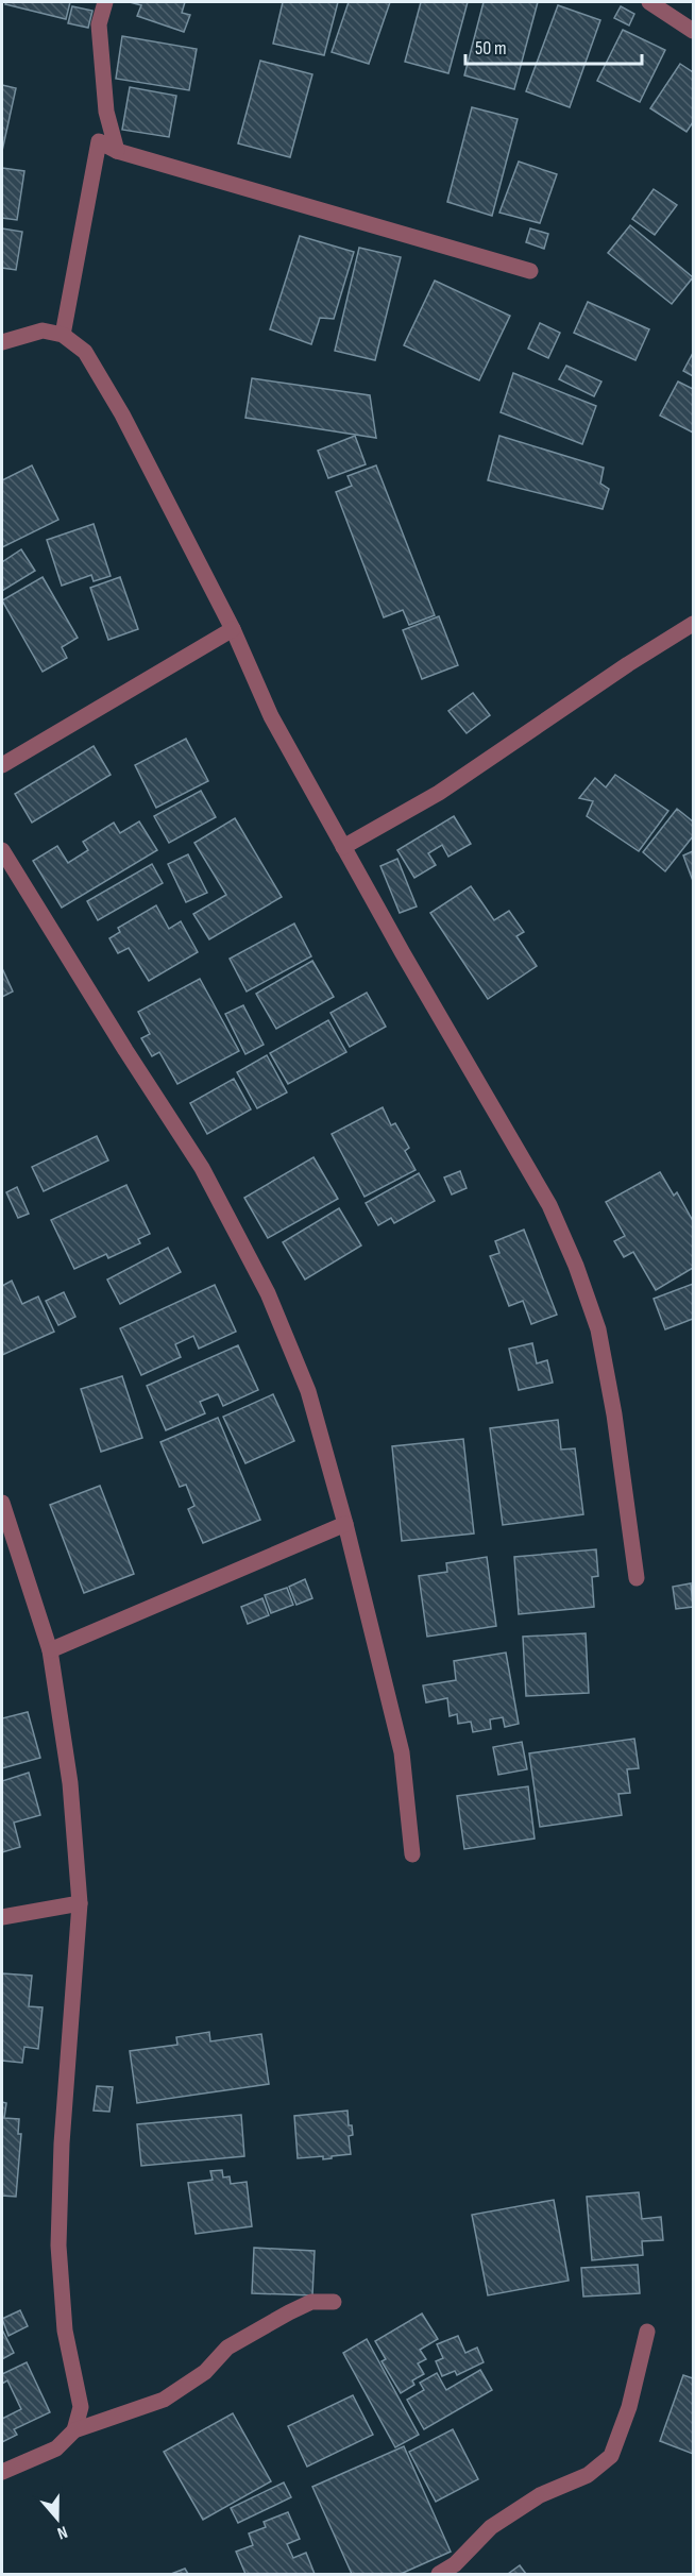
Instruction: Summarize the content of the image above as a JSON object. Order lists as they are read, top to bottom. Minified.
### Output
{"scale_bar":"50 m","north":"bottom"}
